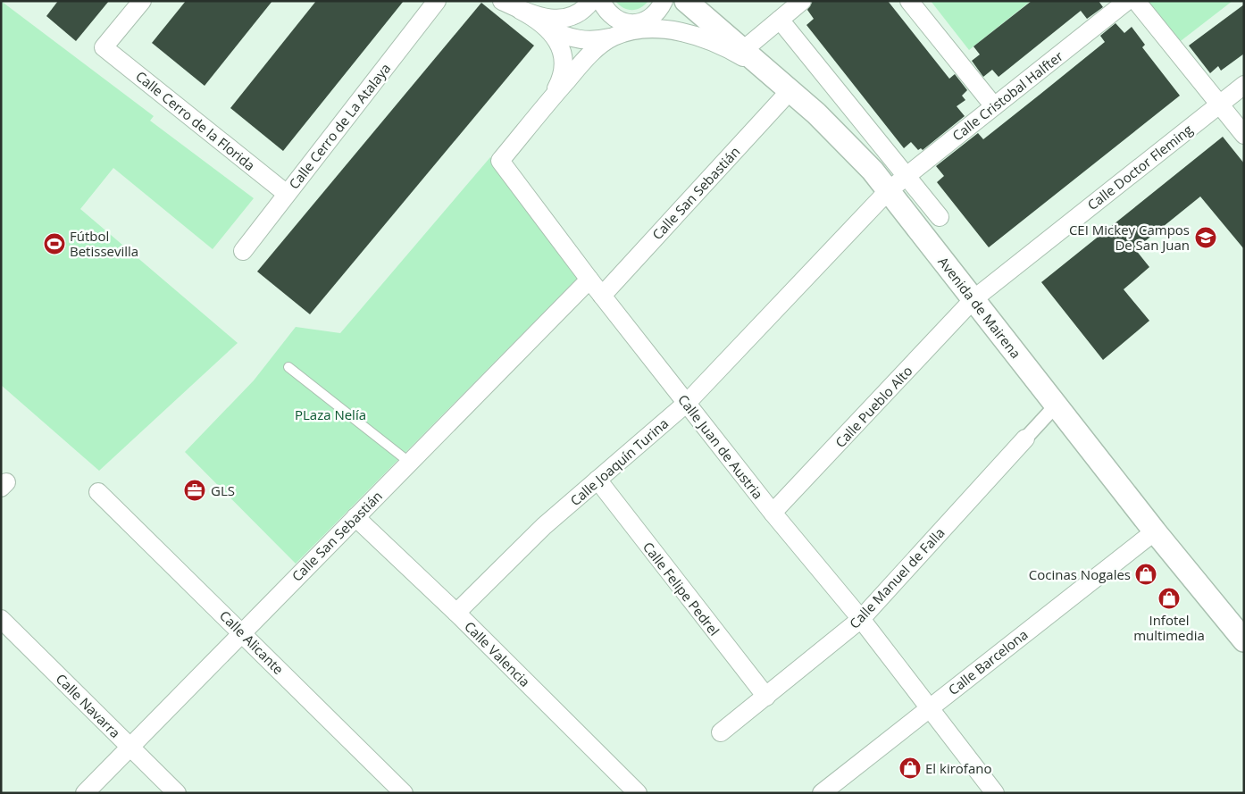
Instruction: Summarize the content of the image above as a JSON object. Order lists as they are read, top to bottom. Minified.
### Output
{"streets":{"street":["Calle Cristobal Halfter","Calle Cerro de la Florida","Calle Cerro de La Atalaya","Calle Doctor Fleming","Calle San Sebastián","Avenida de Mairena","Calle Pueblo Alto","Calle Juan de Austria","Calle Joaquín Turina","Calle Manuel de Falla","Calle Felipe Pedrel","Calle Alicante","Calle Valencia","Calle Barcelona","Calle Navarra"]},"crossings":[["Calle Cristobal Halfter","Avenida de Mairena"],["Calle Cristobal Halfter","Calle Joaquín Turina"],["Calle Cerro de la Florida","Calle Cerro de La Atalaya"],["Calle Doctor Fleming","Avenida de Mairena"],["Calle Doctor Fleming","Calle Pueblo Alto"],["Calle San Sebastián","Avenida de Mairena"],["Calle San Sebastián","Calle Juan de Austria"],["Calle San Sebastián","Calle Alicante"],["Calle San Sebastián","Calle Valencia"],["Calle San Sebastián","Calle Navarra"],["Avenida de Mairena","Calle Pueblo Alto"],["Avenida de Mairena","Calle Joaquín Turina"],["Avenida de Mairena","Calle Manuel de Falla"],["Avenida de Mairena","Calle Barcelona"],["Calle Pueblo Alto","Calle Juan de Austria"],["Calle Juan de Austria","Calle Joaquín Turina"],["Calle Juan de Austria","Calle Manuel de Falla"],["Calle Juan de Austria","Calle Barcelona"],["Calle Joaquín Turina","Calle Felipe Pedrel"],["Calle Joaquín Turina","Calle Valencia"],["Calle Manuel de Falla","Calle Felipe Pedrel"]],"parks":["PLaza Nelía"],"places":{"school or university":["CEI Mickey Campos De San Juan"],"sports":["Fútbol Betissevilla"],"office":["GLS"],"shop":["Cocinas Nogales","Infotel multimedia","El kirofano"]}}
